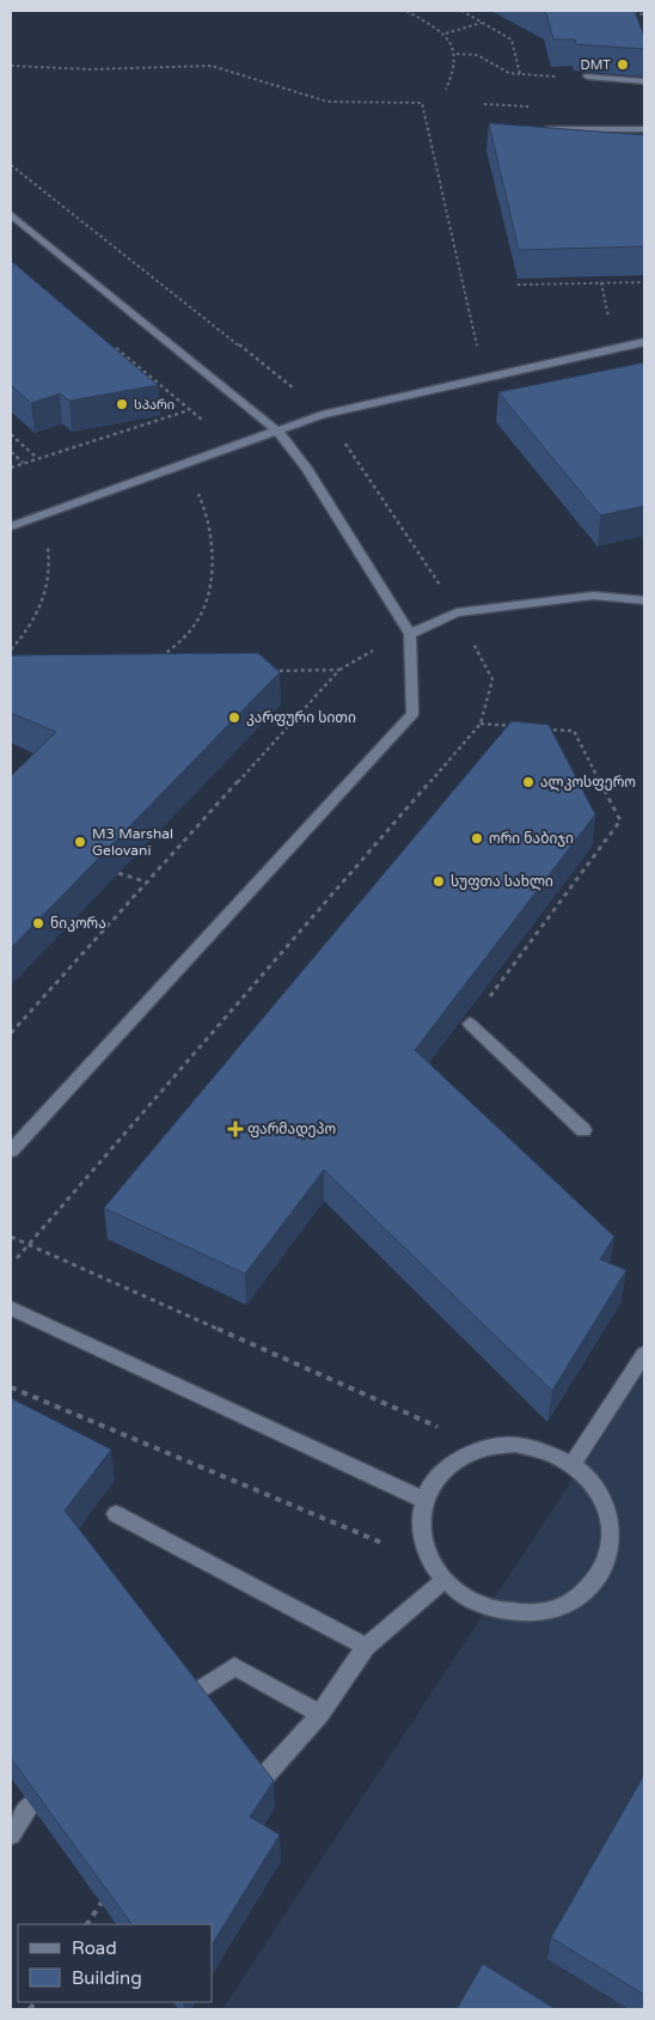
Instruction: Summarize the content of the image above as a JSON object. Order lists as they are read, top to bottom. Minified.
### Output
{"places":{"other":["DMT","სპარი","კარფური სითი","ალკოსფერო","ორი ნაბიჯი","M3 Marshal Gelovani","სუფთა სახლი","ნიკორა"],"health":["ფარმადეპო"]},"legend":["Road","Building"]}
